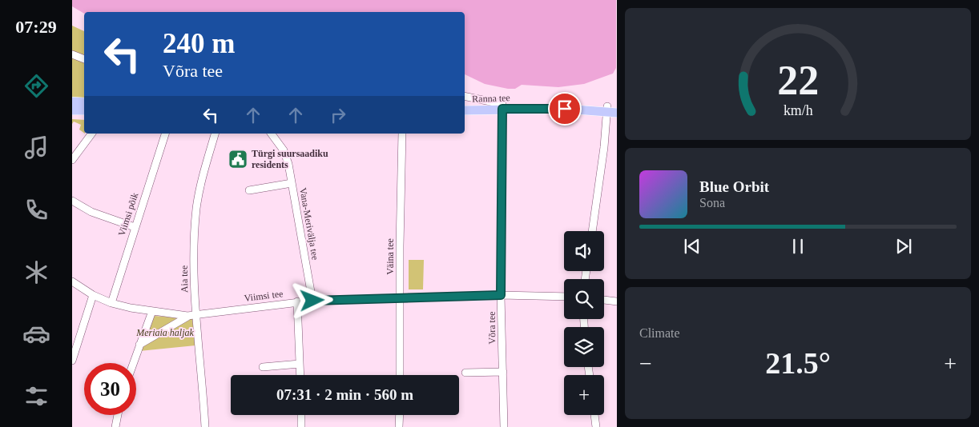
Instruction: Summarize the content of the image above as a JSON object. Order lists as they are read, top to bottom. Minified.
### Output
{"streets":{"main road":["Ranna tee"],"street":["Viimsi põik","Vana-Merivälja tee","Väina tee","Aia tee","Viimsi tee","Võra tee"]},"crossings":[["Ranna tee","Võra tee"],["Viimsi põik","Viimsi tee"],["Vana-Merivälja tee","Viimsi tee"],["Väina tee","Viimsi tee"],["Aia tee","Viimsi tee"],["Viimsi tee","Võra tee"]],"parks":["Meriaia haljak"],"places":{"public building":["Türgi suursaadiku residents"]},"page":{"tabs":"07:29","turn":["240 m","Võra tee"],"song":["Blue Orbit","Sona"],"map_buttons":"+","tile":"Climate","heat":["−","21.5°","+"],"limit":"30","trip":"07:31 · 2 min · 560 m","gauge":["22","km/h"]}}
